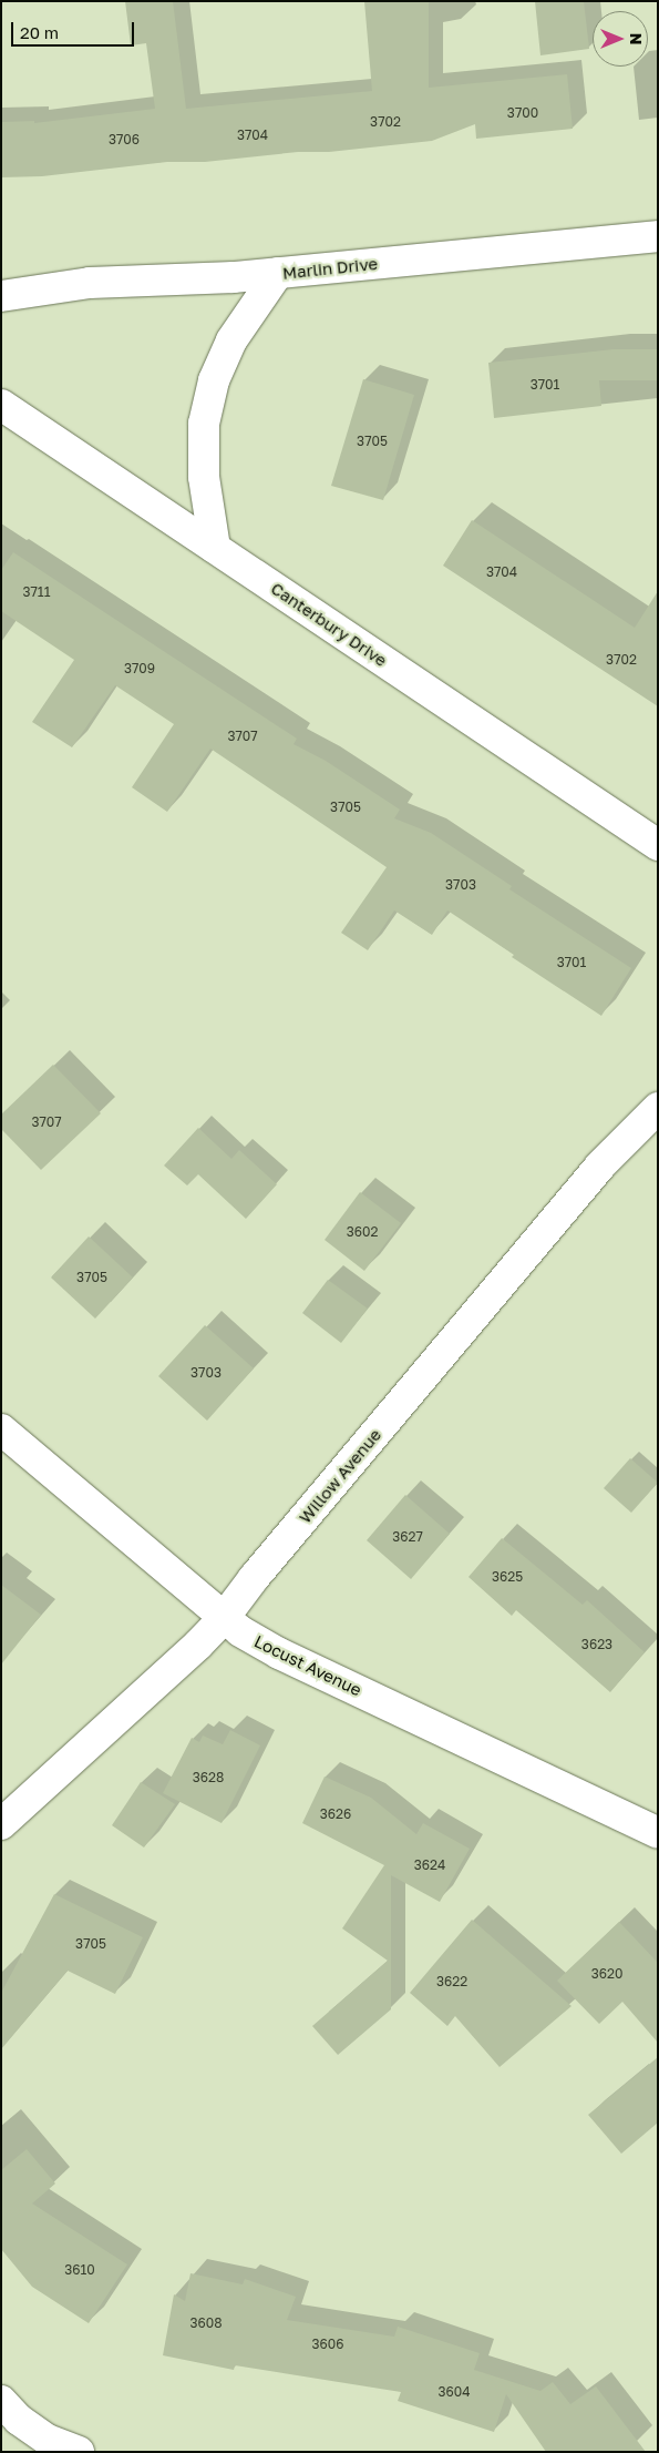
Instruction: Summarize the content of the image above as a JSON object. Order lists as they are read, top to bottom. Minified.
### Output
{"streets":{"street":["Marlin Drive","Canterbury Drive","Willow Avenue","Locust Avenue"]},"crossings":[["Willow Avenue","Locust Avenue"]],"house_numbers":["3700","3702","3704","3706","3701","3705","3704","3711","3702","3709","3707","3705","3703","3701","3707","3602","3705","3703","3627","3625","3623","3628","3626","3624","3705","3620","3622","3610","3608","3606","3604"],"scale_bar":"20 m","north":"right"}
